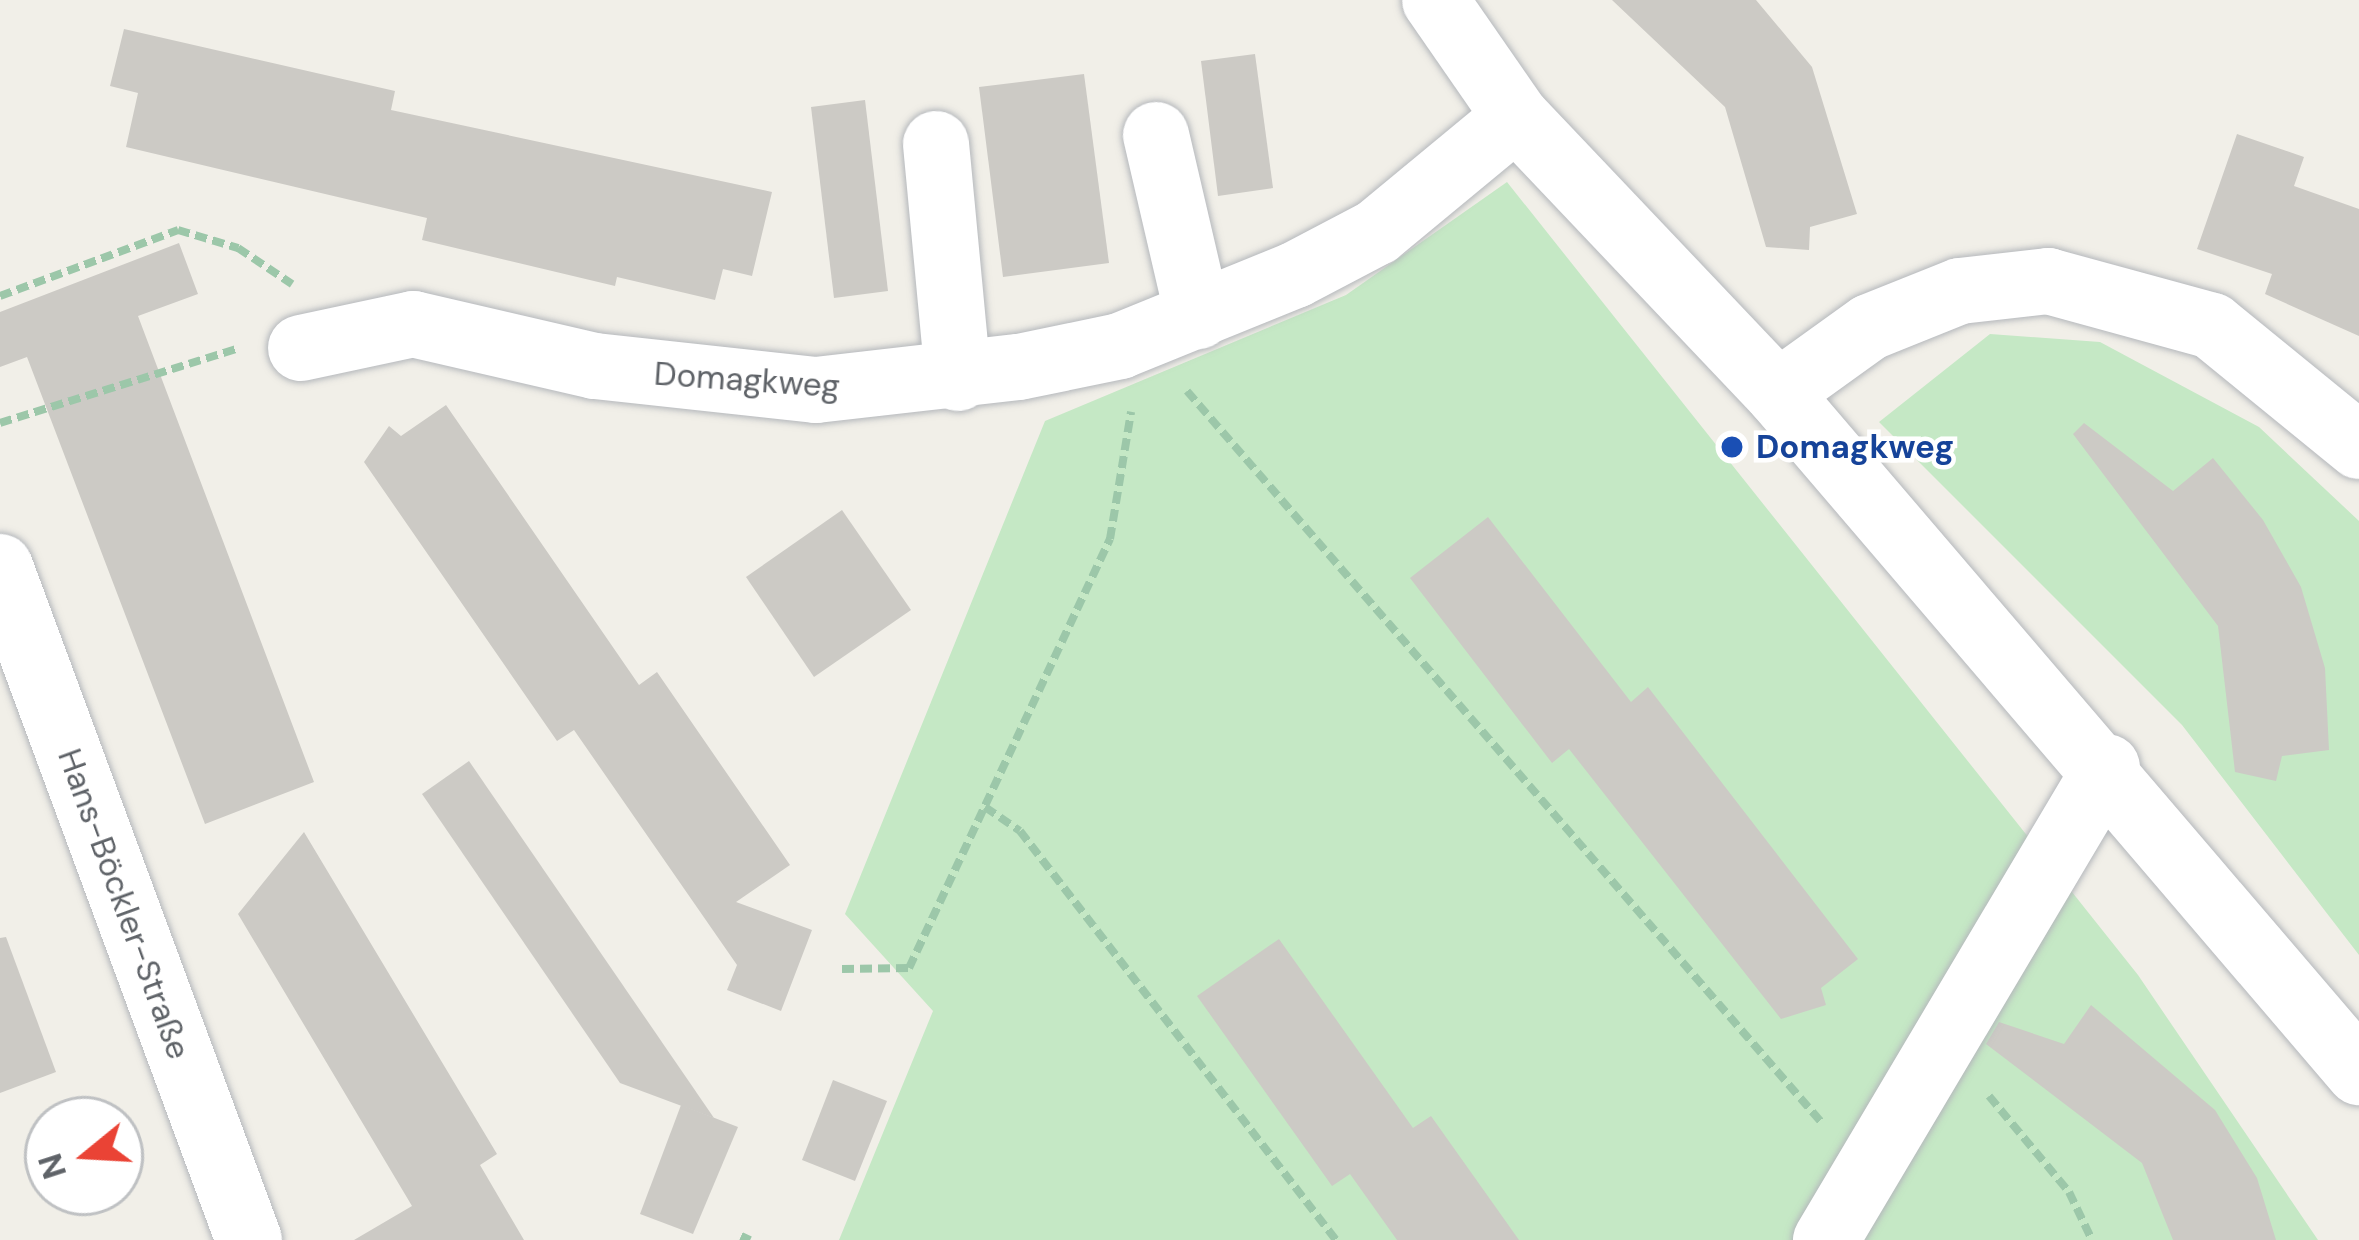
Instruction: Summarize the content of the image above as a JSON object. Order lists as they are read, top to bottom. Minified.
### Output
{"streets":{"street":["Domagkweg","Hans-Böckler-Straße"]},"places":["Domagkweg"],"north":"left"}
